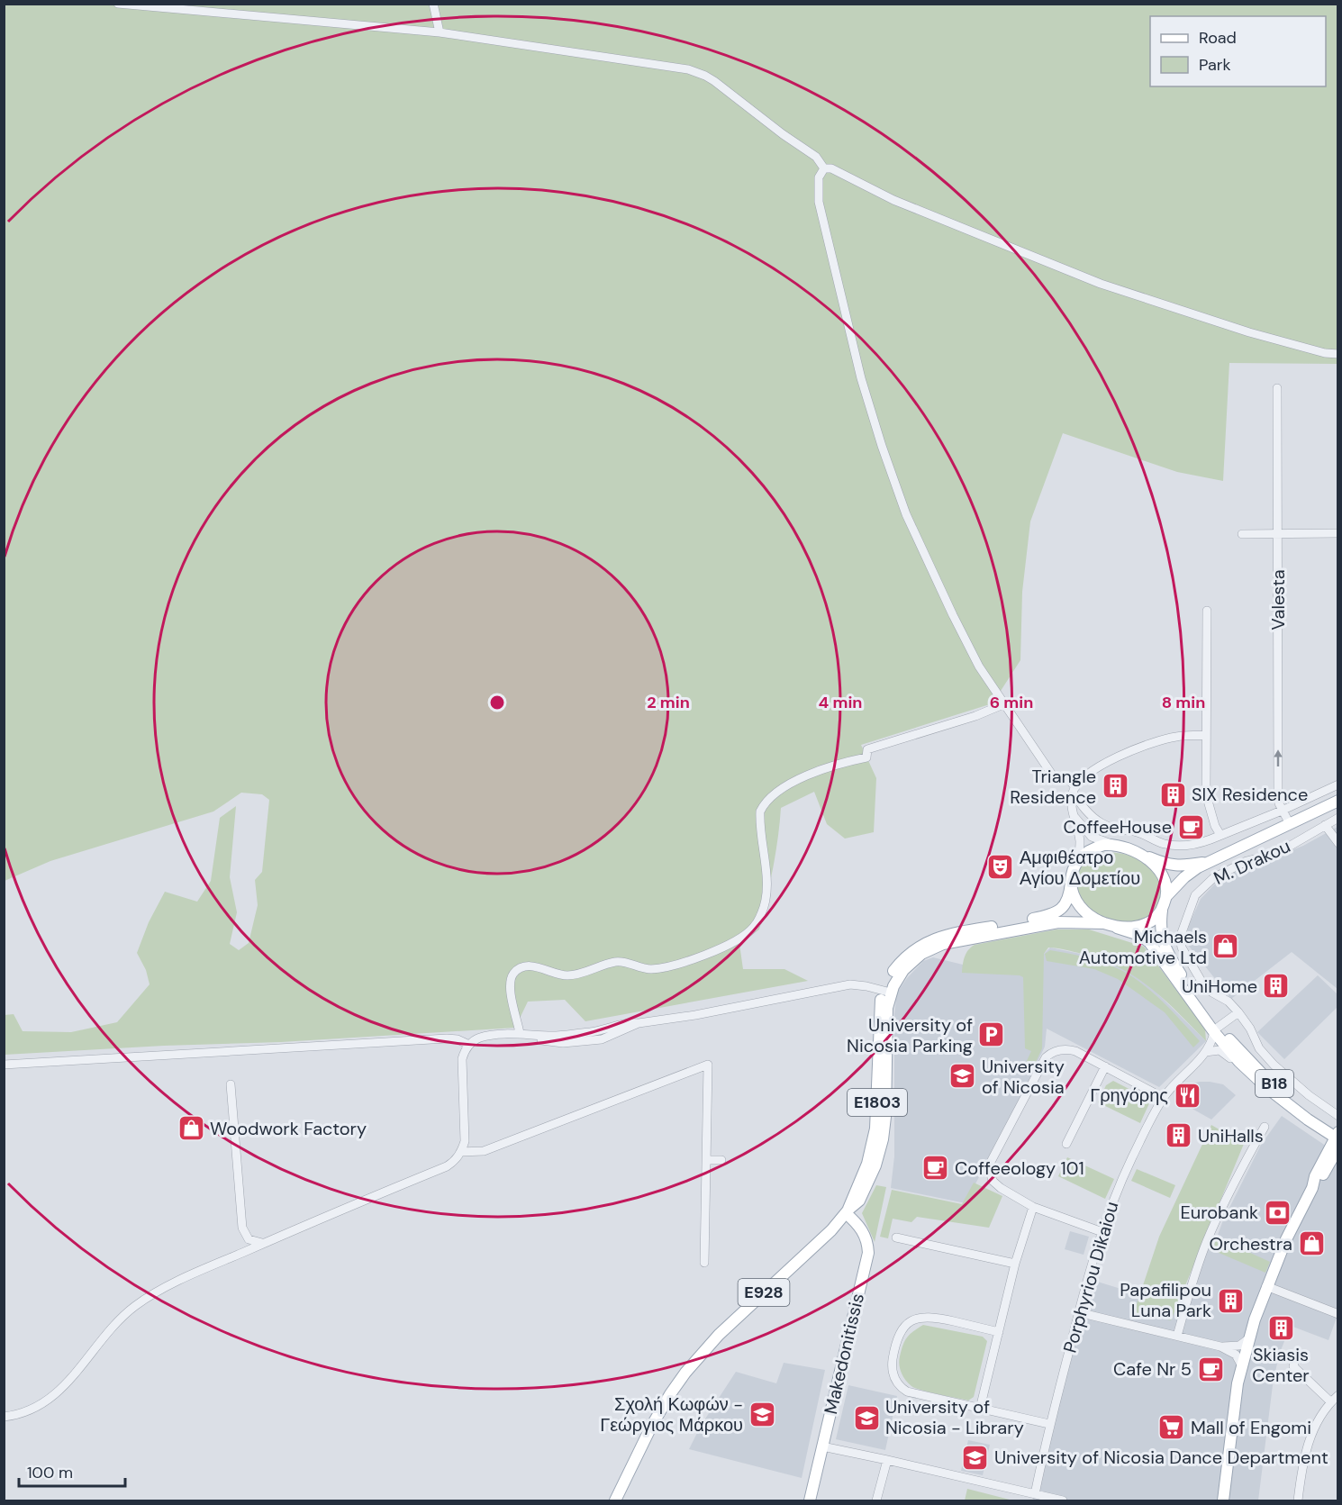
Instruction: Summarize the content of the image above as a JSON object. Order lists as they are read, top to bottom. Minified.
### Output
{"streets":{"main road":["B18","E1803","E928","Makedonitissis"],"street":["Valesta","M. Drakou","Porphyriou Dikaiou"]},"crossings":[["B18","E1803"],["B18","Porphyriou Dikaiou"],["E1803","E928"],["E1803","Makedonitissis"],["E928","Makedonitissis"]],"places":{"building":["Triangle Residence","SIX Residence","UniHome","UniHalls","Papafilipou Luna Park","Skiasis Center"],"cafe":["CoffeeHouse","Coffeeology 101","Cafe Nr 5"],"theatre":["Αμφιθέατρο Αγίου Δομετίου"],"shop":["Michaels Automotive Ltd","Woodwork Factory","Orchestra"],"parking":["University of Nicosia Parking"],"school or university":["University of Nicosia","Σχολή Κωφών - Γεώργιος Μάρκου","University of Nicosia - Library","University of Nicosia Dance Department"],"restaurant":["Γρηγόρης"],"bank":["Eurobank"],"supermarket":["Mall of Engomi"]},"legend":["Road","Park"],"scale_bar":"100 m","rings":["2 min","4 min","6 min","8 min"]}
